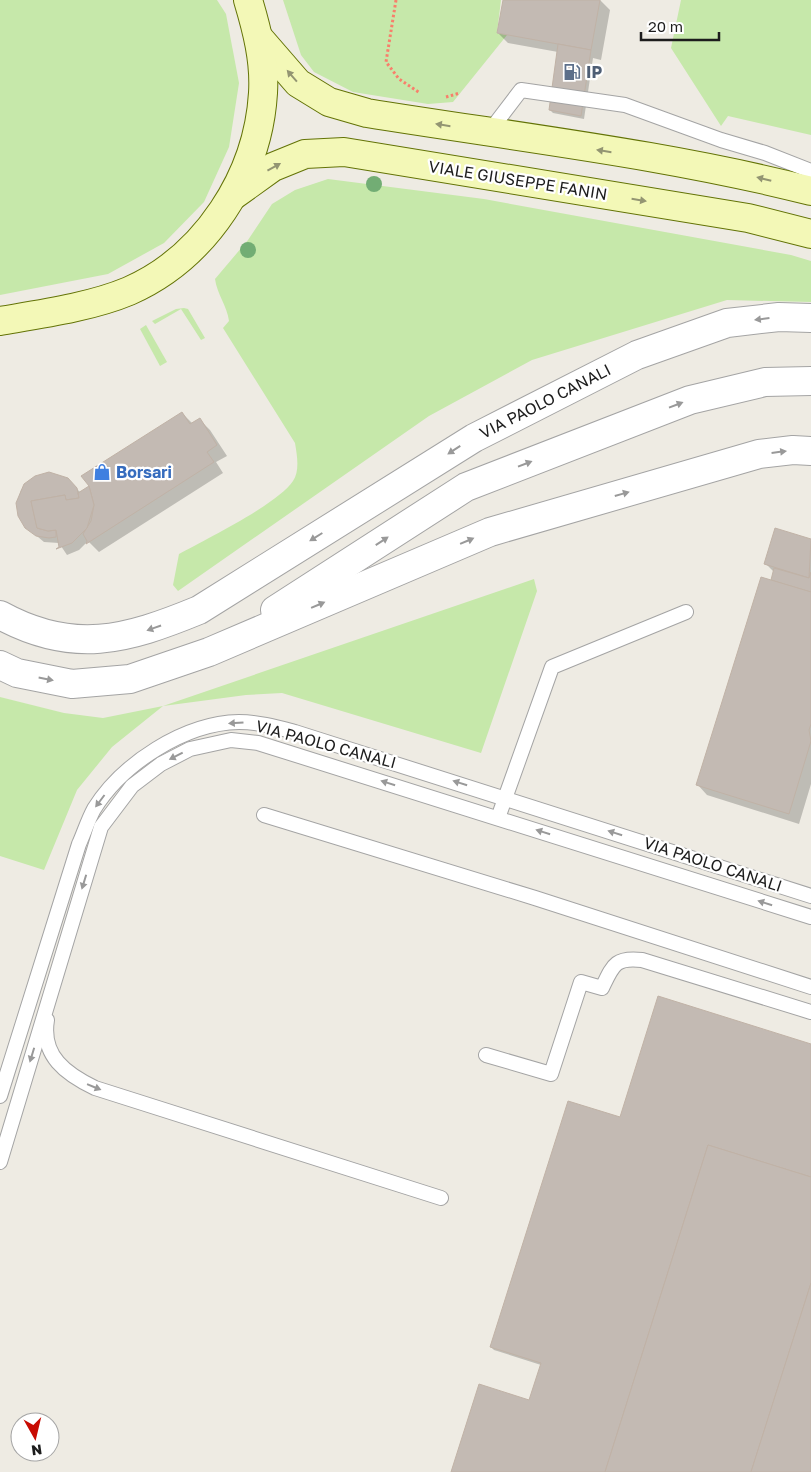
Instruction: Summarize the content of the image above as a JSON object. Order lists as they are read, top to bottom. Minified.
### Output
{"streets":{"main road":["VIALE GIUSEPPE FANIN"],"street":["VIA PAOLO CANALI"]},"places":{"fuel station":["IP"],"shop":["Borsari"]},"scale_bar":"20 m","north":"bottom"}
